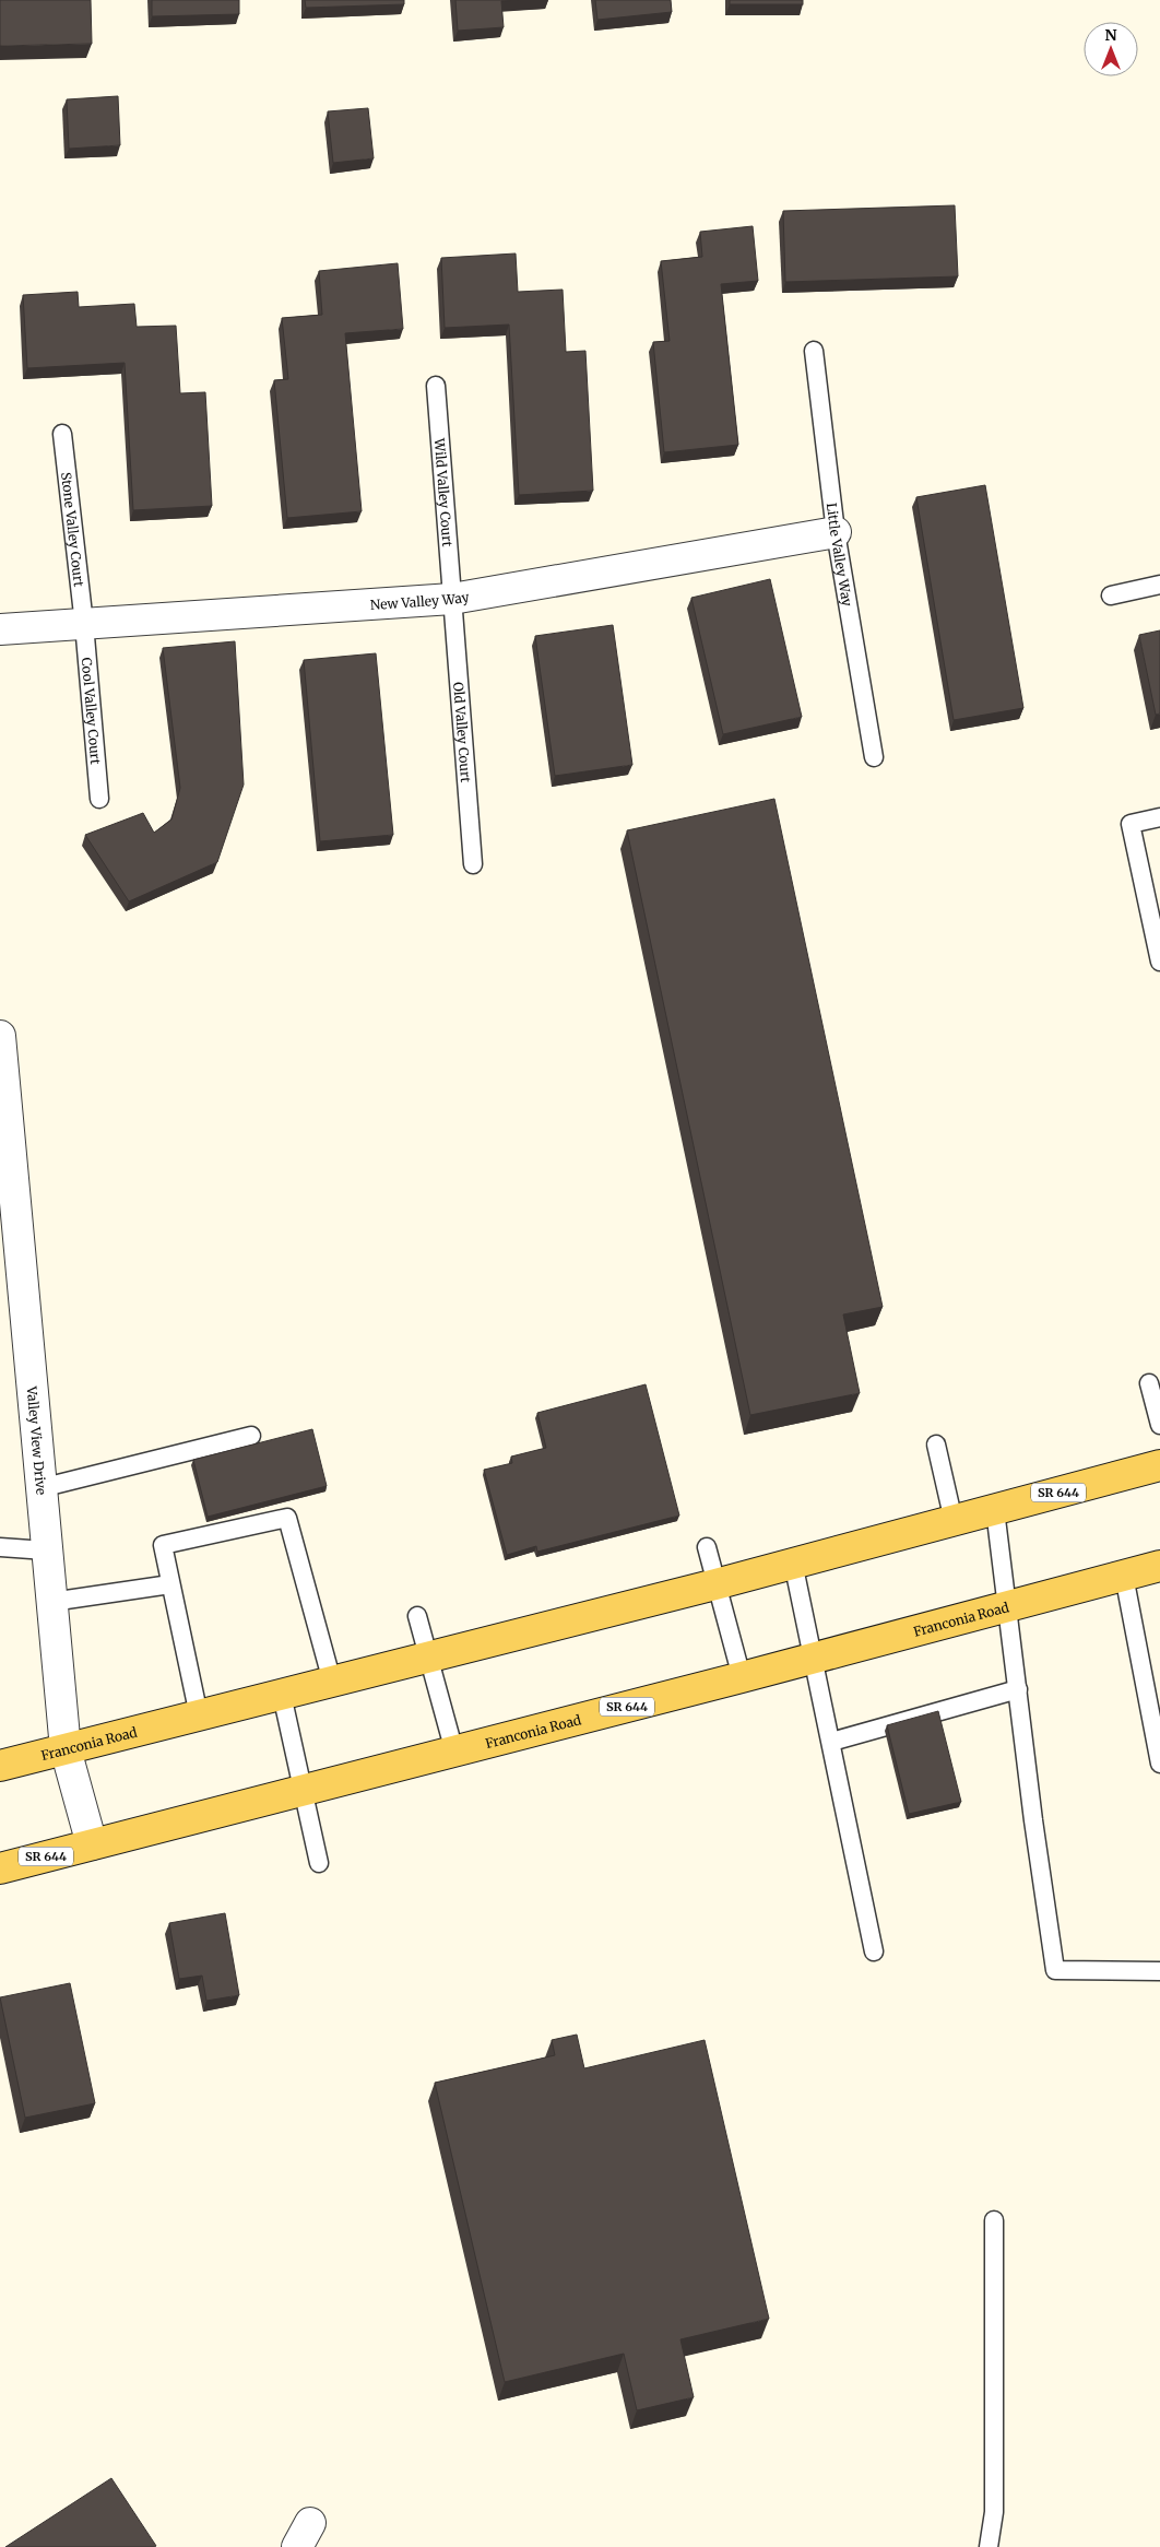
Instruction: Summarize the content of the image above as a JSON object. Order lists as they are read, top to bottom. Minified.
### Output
{"streets":{"main road":["SR 644","Franconia Road"],"street":["New Valley Way","Valley View Drive"],"lane":["Wild Valley Court","Stone Valley Court","Little Valley Way","Cool Valley Court","Old Valley Court"]},"crossings":[["Wild Valley Court","New Valley Way"],["Wild Valley Court","Old Valley Court"],["Stone Valley Court","New Valley Way"],["Stone Valley Court","Cool Valley Court"],["Little Valley Way","New Valley Way"],["New Valley Way","Cool Valley Court"],["New Valley Way","Old Valley Court"],["Valley View Drive","Franconia Road"]],"north":"top"}
